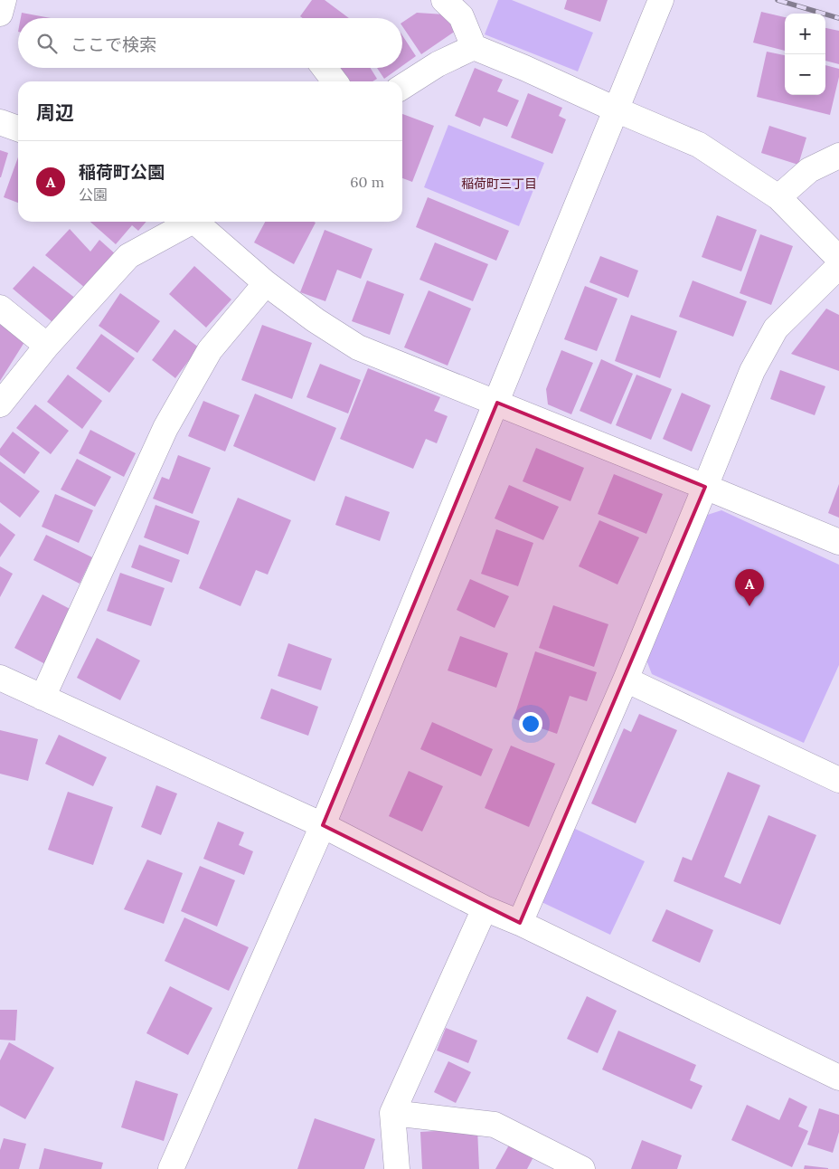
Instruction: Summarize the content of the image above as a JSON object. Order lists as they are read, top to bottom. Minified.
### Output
{"districts":["稲荷町三丁目"],"page":{"map_buttons":["+","−"],"search":"ここで検索","heading":"周辺","list":[{"mark":"A","name":"稲荷町公園","note":"公園","value":"60 m"}],"pins":"A"}}
